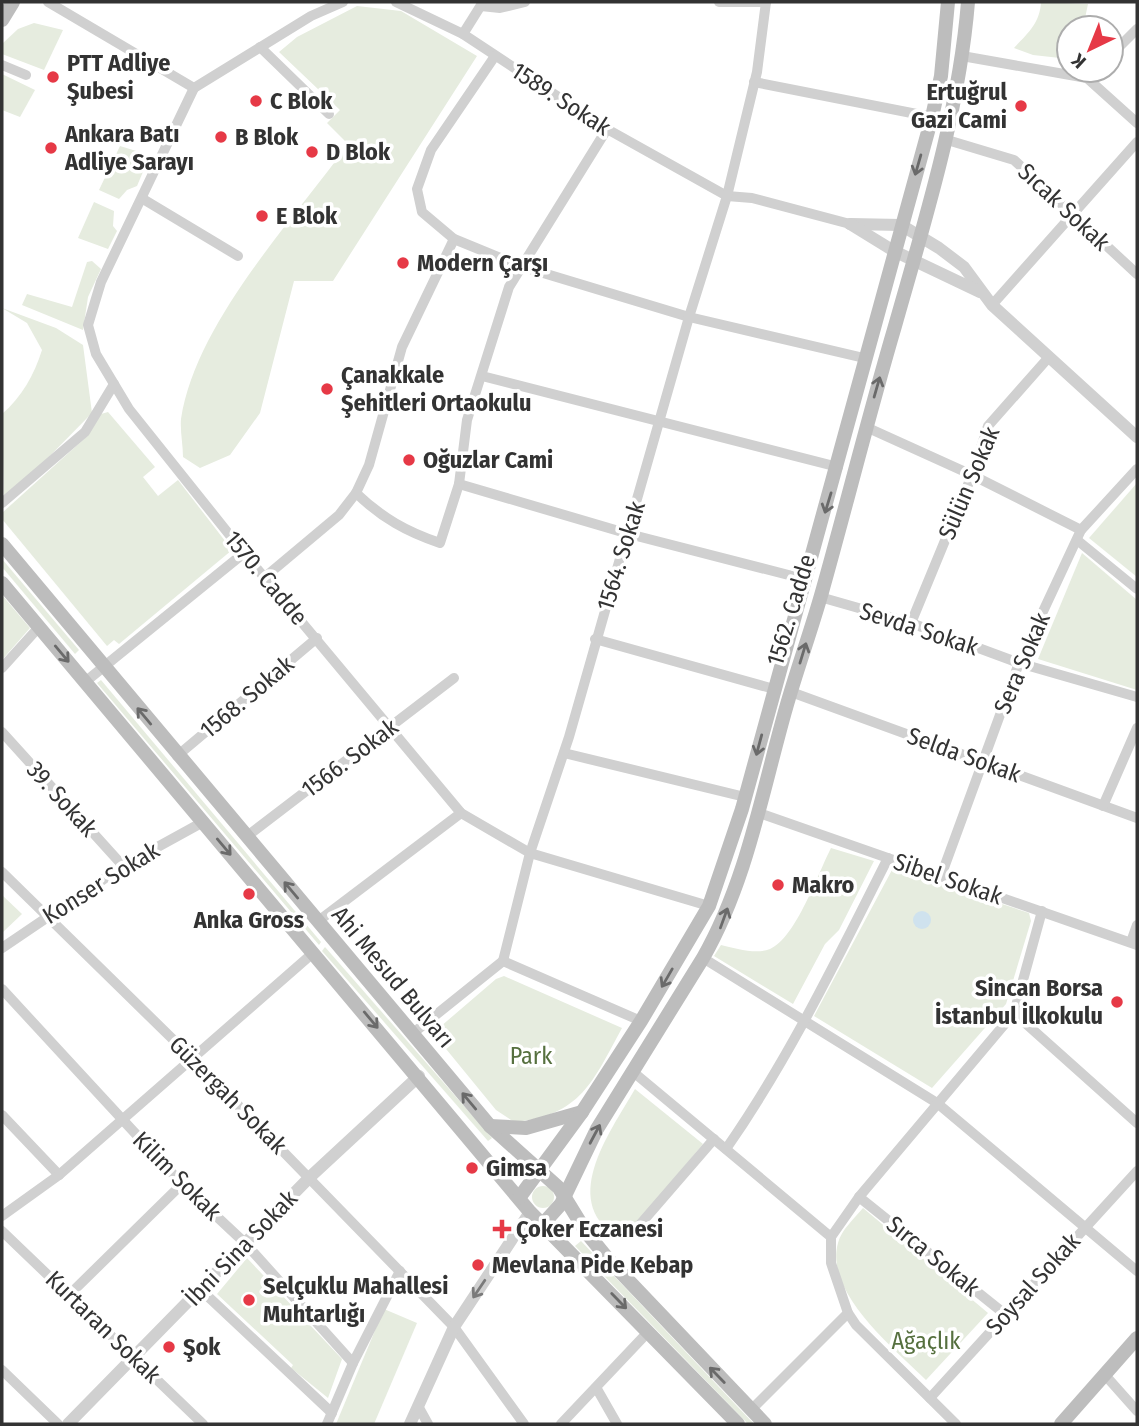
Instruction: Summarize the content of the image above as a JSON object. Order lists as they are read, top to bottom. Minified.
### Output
{"streets":{"main road":["1562. Cadde","Ahi Mesud Bulvarı"],"street":["1589. Sokak","Sıcak Sokak","Sülün Sokak","1564. Sokak","1570. Cadde","Sevda Sokak","Sera Sokak","1568. Sokak","Selda Sokak","1566. Sokak","39. Sokak","Sibel Sokak","Konser Sokak","Güzergah Sokak","Kilim Sokak","İbni Sina Sokak","Sırca Sokak","Soysal Sokak","Kurtaran Sokak"]},"crossings":[["1589. Sokak","1564. Sokak"],["Sıcak Sokak","1562. Cadde"],["Sülün Sokak","Sevda Sokak"],["1564. Sokak","1570. Cadde"],["1570. Cadde","1562. Cadde"],["1570. Cadde","1568. Sokak"],["1570. Cadde","1566. Sokak"],["1562. Cadde","Sevda Sokak"],["1562. Cadde","Selda Sokak"],["1562. Cadde","Sibel Sokak"],["1562. Cadde","Ahi Mesud Bulvarı"],["Sevda Sokak","Sera Sokak"],["Sera Sokak","Selda Sokak"],["Sera Sokak","Sibel Sokak"],["1568. Sokak","Ahi Mesud Bulvarı"],["1566. Sokak","Ahi Mesud Bulvarı"],["39. Sokak","Konser Sokak"],["Konser Sokak","Ahi Mesud Bulvarı"],["Konser Sokak","Güzergah Sokak"],["Ahi Mesud Bulvarı","İbni Sina Sokak"],["Güzergah Sokak","İbni Sina Sokak"],["Kilim Sokak","İbni Sina Sokak"],["İbni Sina Sokak","Kurtaran Sokak"],["Sırca Sokak","Soysal Sokak"]],"parks":["Park","Ağaçlık"],"places":{"other":["PTT Adliye Şubesi","C Blok","Ertuğrul Gazi Cami","B Blok","Ankara Batı Adliye Sarayı","D Blok","E Blok","Modern Çarşı","Çanakkale Şehitleri Ortaokulu","Oğuzlar Cami","Makro","Anka Gross","Sincan Borsa İstanbul İlkokulu","Gimsa","Mevlana Pide Kebap","Selçuklu Mahallesi Muhtarlığı","Şok"],"health":["Çoker Eczanesi"]},"north":"bottom left"}
